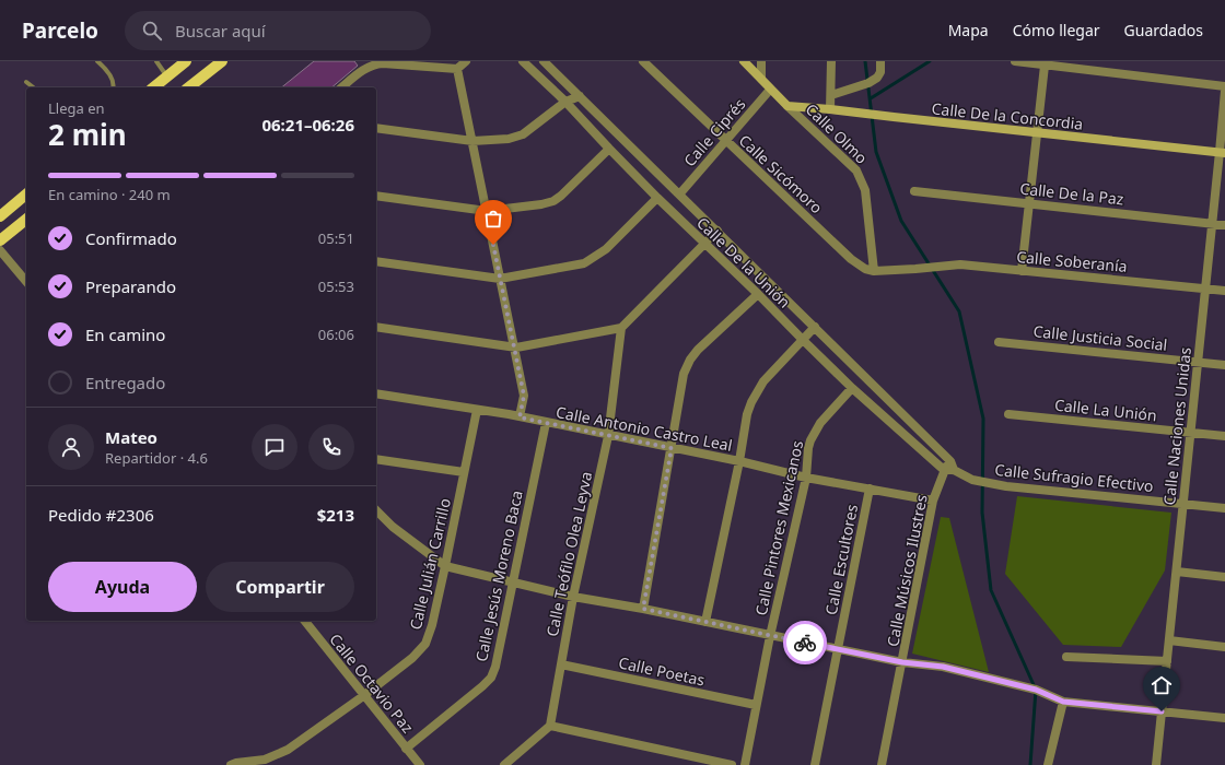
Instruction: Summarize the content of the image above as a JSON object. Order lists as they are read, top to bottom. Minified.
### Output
{"streets":{"street":["Calle De la Concordia","Calle Ciprés","Calle Olmo","Calle Sicómoro","Calle De la Paz","Calle Soberanía","Calle De la Unión","Calle Justicia Social","Calle La Unión","Calle Naciones Unidas","Calle Antonio Castro Leal","Calle Sufragio Efectivo","Calle Pintores Mexicanos","Calle Teófilo Olea Leyva","Calle Escultores","Calle Julián Carrillo","Calle Músicos Ilustres","Calle Jesús Moreno Baca","Calle Poetas","Calle Octavio Paz"]},"crossings":[["Calle De la Concordia","Calle Olmo"],["Calle De la Concordia","Calle Naciones Unidas"],["Calle Ciprés","Calle Olmo"],["Calle Ciprés","Calle Sicómoro"],["Calle Ciprés","Calle De la Unión"],["Calle Olmo","Calle Sicómoro"],["Calle Sicómoro","Calle Soberanía"],["Calle De la Paz","Calle Naciones Unidas"],["Calle Soberanía","Calle Naciones Unidas"],["Calle De la Unión","Calle Sufragio Efectivo"],["Calle De la Unión","Calle Pintores Mexicanos"],["Calle De la Unión","Calle Músicos Ilustres"],["Calle Justicia Social","Calle Naciones Unidas"],["Calle La Unión","Calle Naciones Unidas"],["Calle Naciones Unidas","Calle Sufragio Efectivo"],["Calle Antonio Castro Leal","Calle Pintores Mexicanos"],["Calle Antonio Castro Leal","Calle Teófilo Olea Leyva"],["Calle Antonio Castro Leal","Calle Escultores"],["Calle Antonio Castro Leal","Calle Julián Carrillo"],["Calle Antonio Castro Leal","Calle Músicos Ilustres"],["Calle Antonio Castro Leal","Calle Jesús Moreno Baca"],["Calle Pintores Mexicanos","Calle Poetas"],["Calle Teófilo Olea Leyva","Calle Poetas"],["Calle Julián Carrillo","Calle Octavio Paz"],["Calle Jesús Moreno Baca","Calle Octavio Paz"]],"page":{"header":"Parcelo","search":"Buscar aquí","nav":["Mapa","Cómo llegar","Guardados"],"heading":["2 min","Llega en","06:21–06:26"],"panel":["Mateo","Repartidor · 4.6","Pedido #2306","$213"],"bar":"En camino · 240 m","list":[["Confirmado","05:51"],["Preparando","05:53"],["En camino","06:06"],"Entregado"],"buttons":["Ayuda","Compartir"]}}
